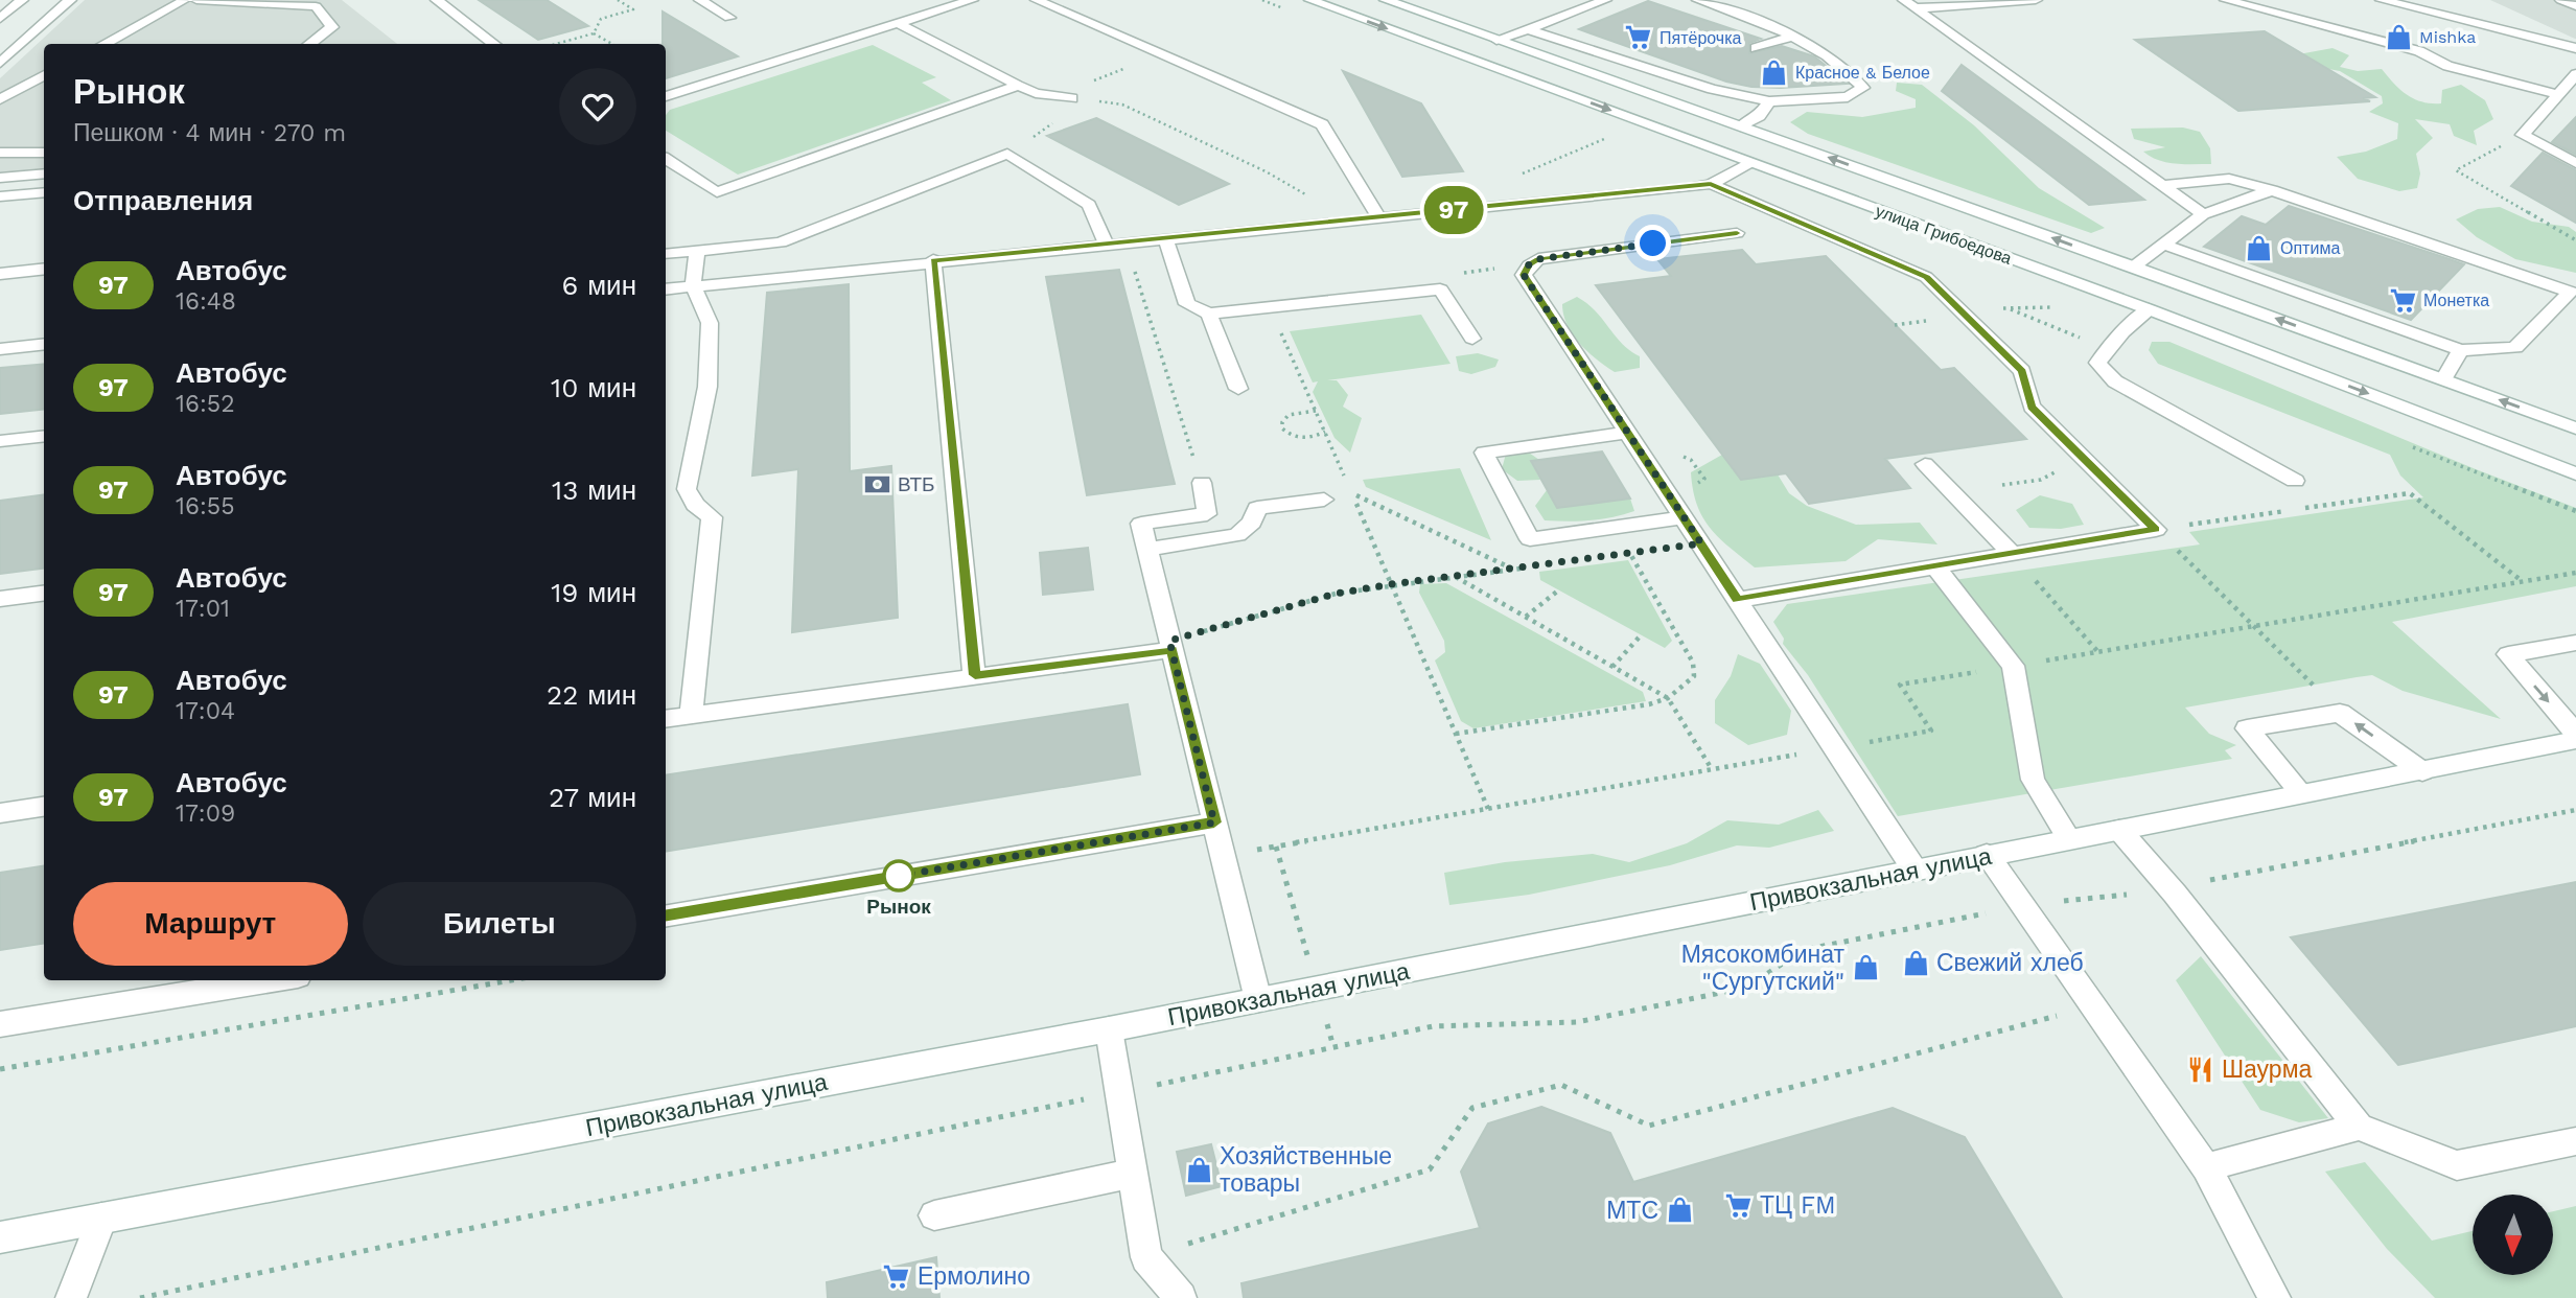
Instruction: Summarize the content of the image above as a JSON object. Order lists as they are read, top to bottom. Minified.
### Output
{"streets":{"main road":["улица Грибоедова","Привокзальная улица"]},"places":{"shop":["Mishka","Красное & Белое","Оптима","Свежий хлеб","Мясокомбинат \"Сургутский\"","Хозяйственные товары","МТС"],"supermarket":["Пятёрочка","Монетка","ТЦ FM","Ермолино"],"bank":["ВТБ"],"other":["Рынок"],"restaurant":["Шаурма"]},"lines":["bus line 97"],"north":"bottom","page":{"on_map":"97","heading":[["Рынок","Пешком · 4 мин · 270 m"],"Отправления"],"list":[{"mark":"97","name":"Автобус","note":"16:48","value":"6 мин"},{"mark":"97","name":"Автобус","note":"16:52","value":"10 мин"},{"mark":"97","name":"Автобус","note":"16:55","value":"13 мин"},{"mark":"97","name":"Автобус","note":"17:01","value":"19 мин"},{"mark":"97","name":"Автобус","note":"17:04","value":"22 мин"},{"mark":"97","name":"Автобус","note":"17:09","value":"27 мин"}],"buttons":["Маршрут","Билеты"]}}
